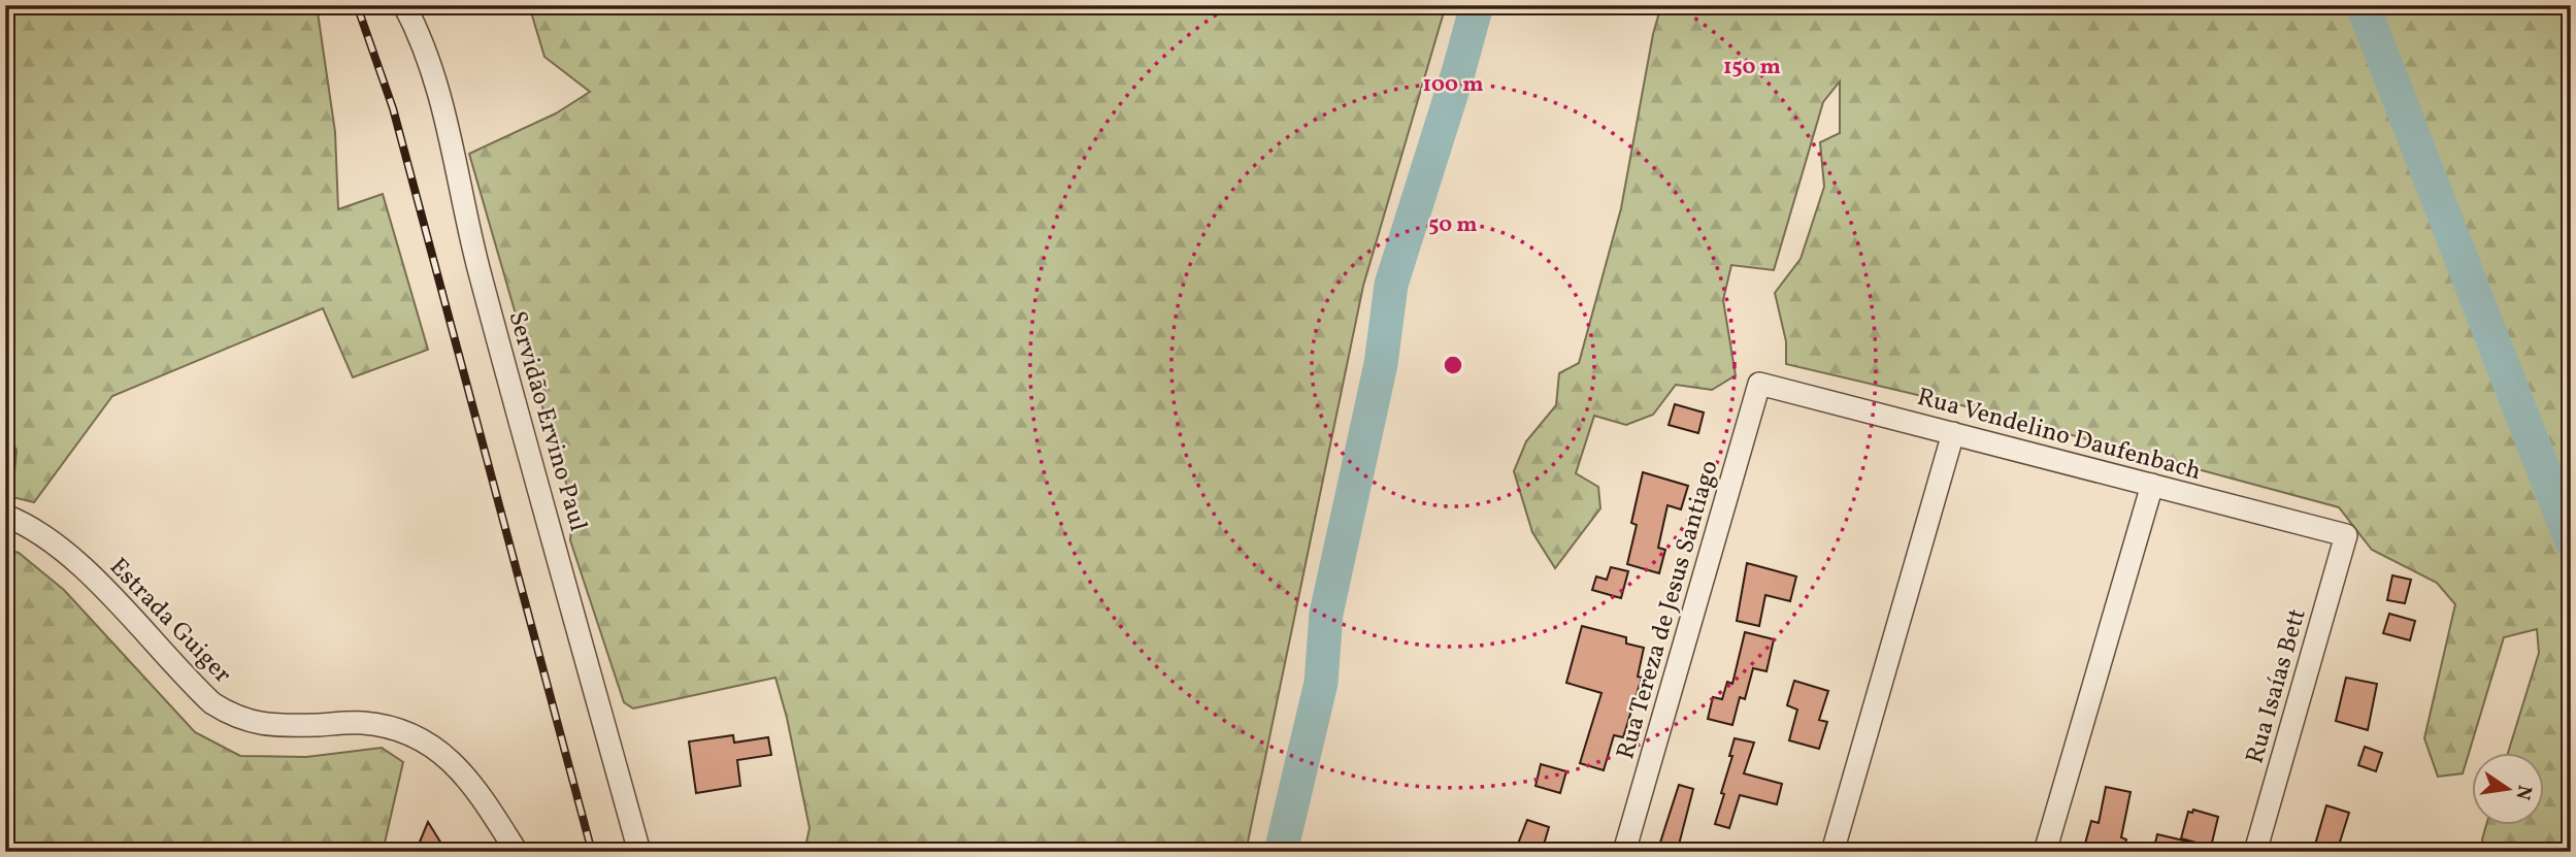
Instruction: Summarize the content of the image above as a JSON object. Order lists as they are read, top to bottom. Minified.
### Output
{"streets":{"street":["Servidão Ervino Paul","Rua Vendelino Daufenbach","Rua Tereza de Jesus Santiago","Estrada Guiger","Rua Isaías Bett"]},"crossings":[["Rua Vendelino Daufenbach","Rua Tereza de Jesus Santiago"],["Rua Vendelino Daufenbach","Rua Isaías Bett"]],"north":"right","rings":["150 m","100 m","50 m"]}
